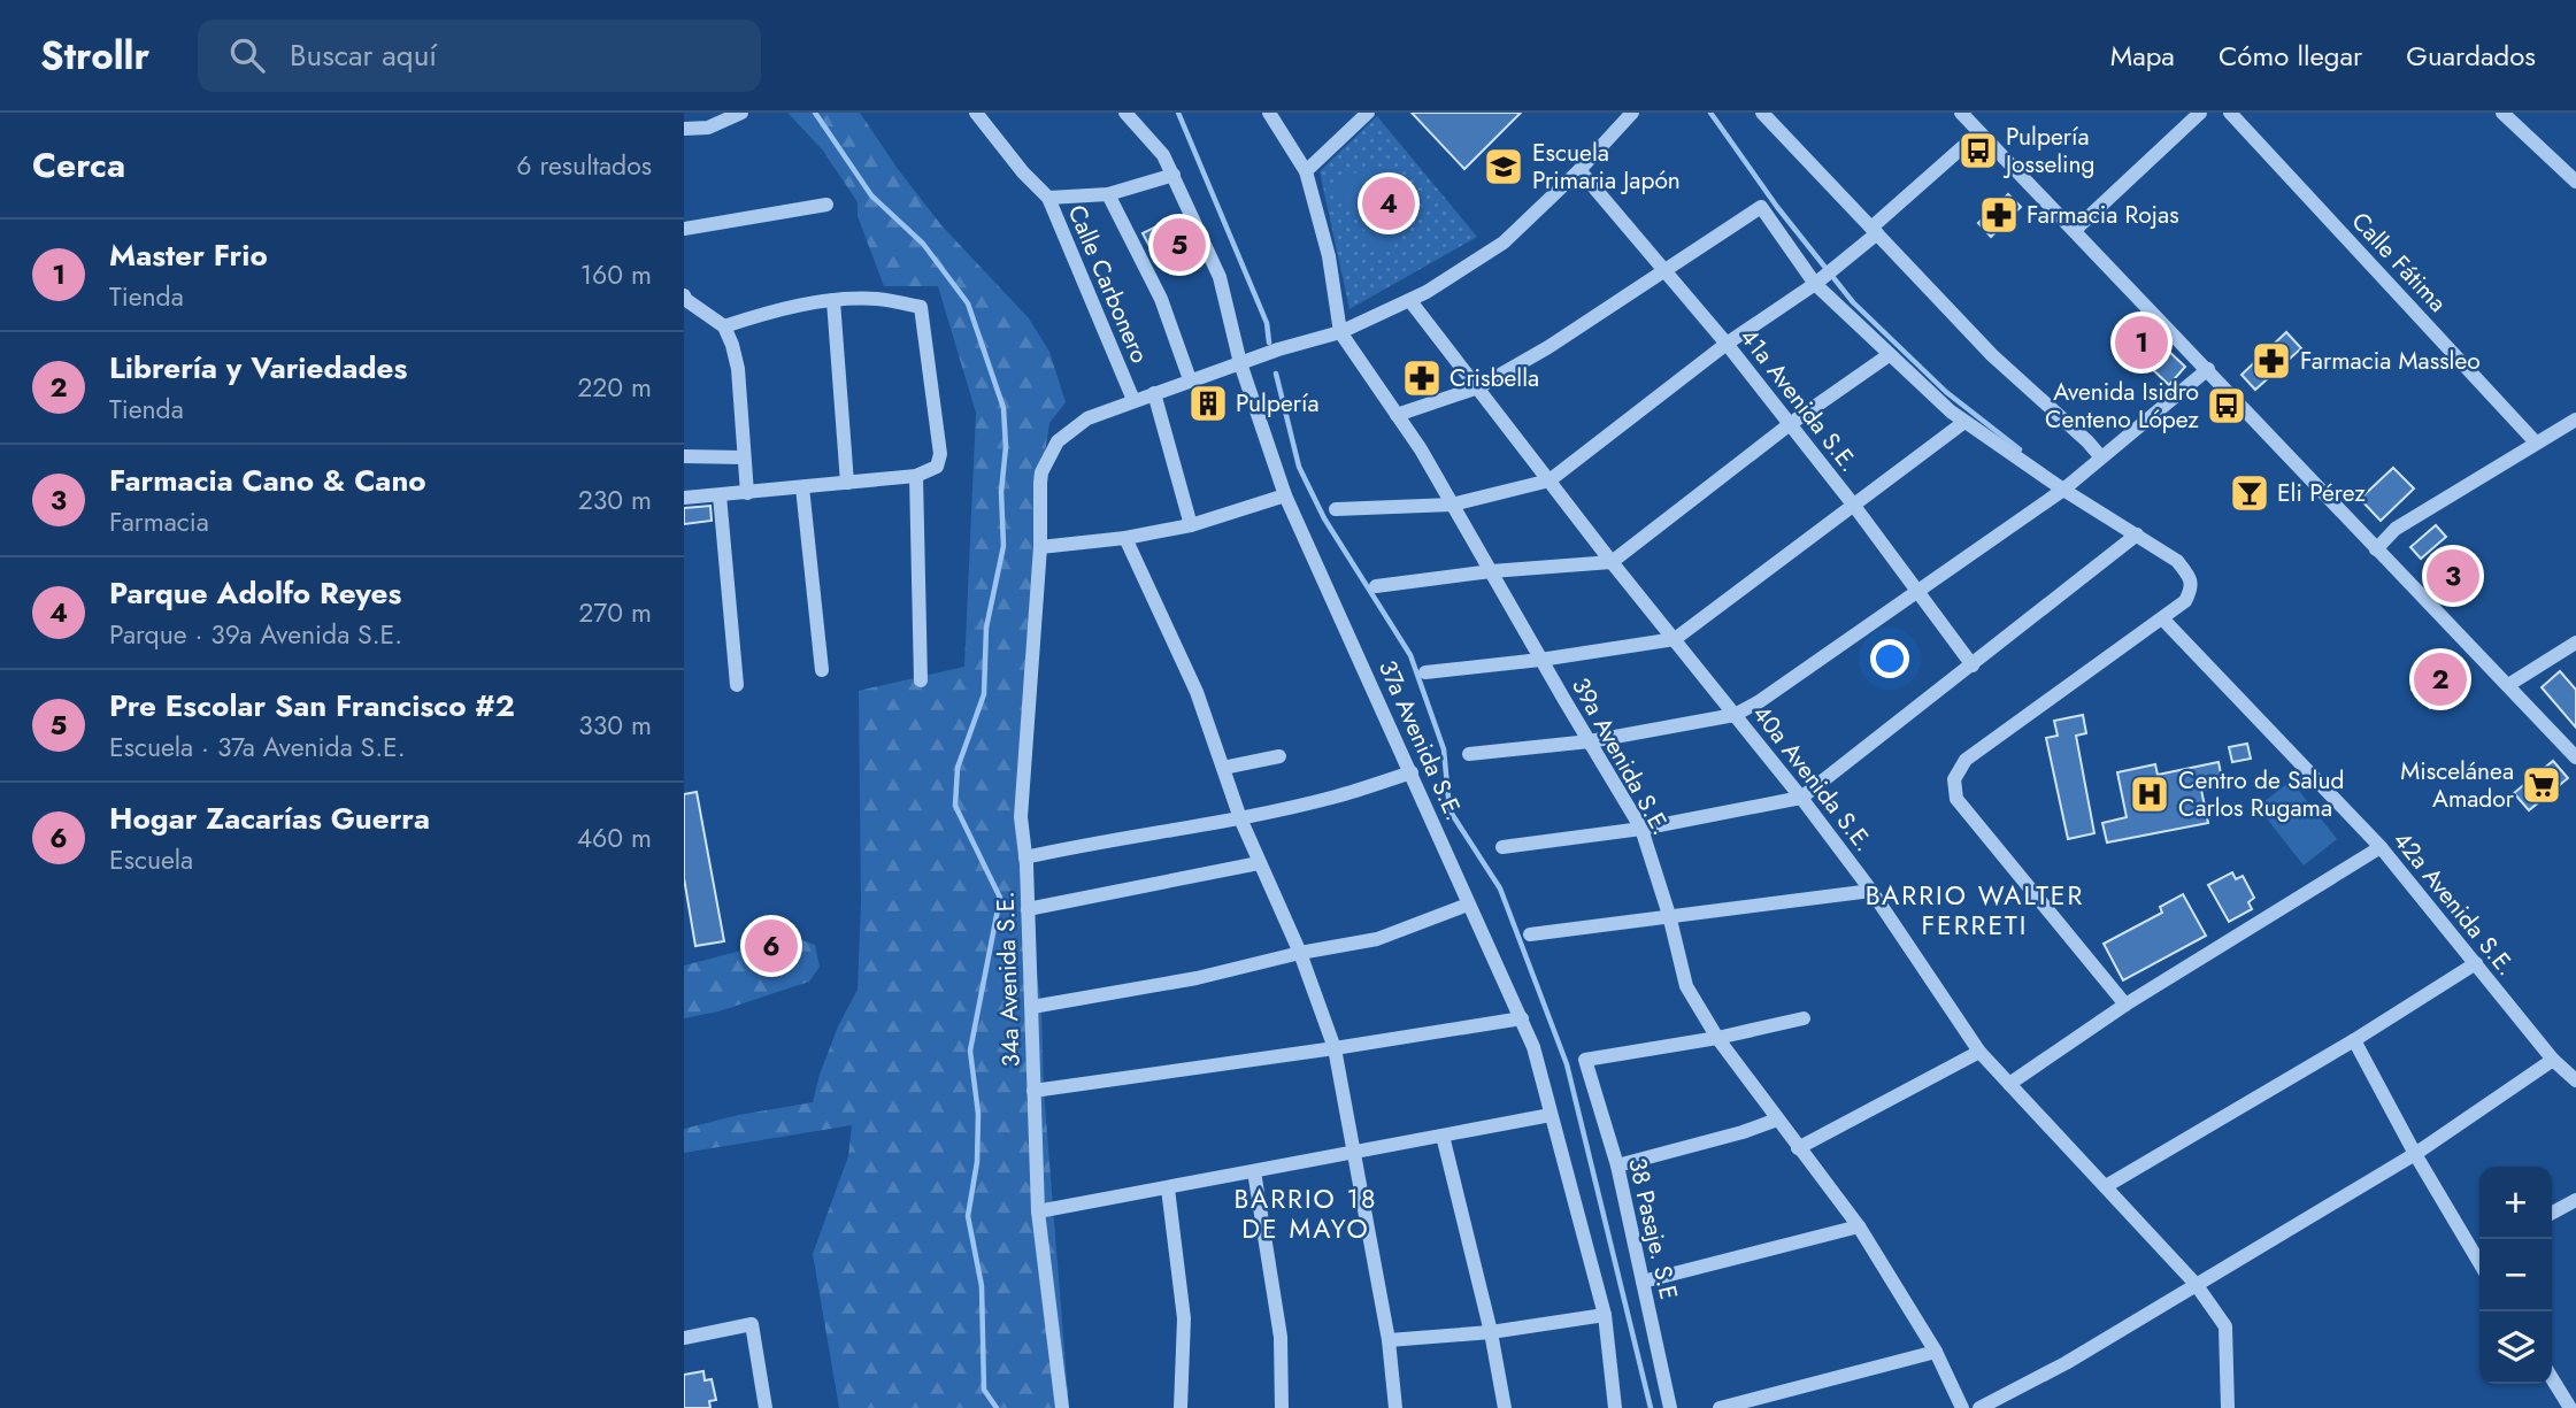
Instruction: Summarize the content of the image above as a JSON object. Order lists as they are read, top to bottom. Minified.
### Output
{"streets":{"street":["Calle Fátima","Calle Carbonero","41a Avenida S.E.","37a Avenida S.E.","39a Avenida S.E.","40a Avenida S.E.","42a Avenida S.E.","34a Avenida S.E.","38 Pasaje. S.E"]},"crossings":[["Calle Carbonero","34a Avenida S.E."],["41a Avenida S.E.","34a Avenida S.E."],["37a Avenida S.E.","34a Avenida S.E."],["39a Avenida S.E.","34a Avenida S.E."],["39a Avenida S.E.","38 Pasaje. S.E"],["40a Avenida S.E.","34a Avenida S.E."]],"districts":["BARRIO WALTER FERRETI","BARRIO 18 DE MAYO"],"places":{"bus stop":["Pulpería Josseling","Avenida Isidro Centeno López"],"school or university":["Escuela Primaria Japón"],"pharmacy":["Farmacia Rojas","Farmacia Massleo","Crisbella"],"building":["Pulpería"],"bar":["Eli Pérez"],"supermarket":["Miscelánea Amador"],"hospital":["Centro de Salud Carlos Rugama"]},"page":{"header":"Strollr","search":"Buscar aquí","nav":["Mapa","Cómo llegar","Guardados"],"heading":["Cerca","6 resultados"],"pins":["4","5","1","3","2","6"],"list":[{"mark":"1","name":"Master Frio","note":"Tienda","value":"160 m"},{"mark":"2","name":"Librería y Variedades","note":"Tienda","value":"220 m"},{"mark":"3","name":"Farmacia Cano & Cano","note":"Farmacia","value":"230 m"},{"mark":"4","name":"Parque Adolfo Reyes","note":"Parque · 39a Avenida S.E.","value":"270 m"},{"mark":"5","name":"Pre Escolar San Francisco #2","note":"Escuela · 37a Avenida S.E.","value":"330 m"},{"mark":"6","name":"Hogar Zacarías Guerra","note":"Escuela","value":"460 m"}],"map_buttons":["+","−"]}}
